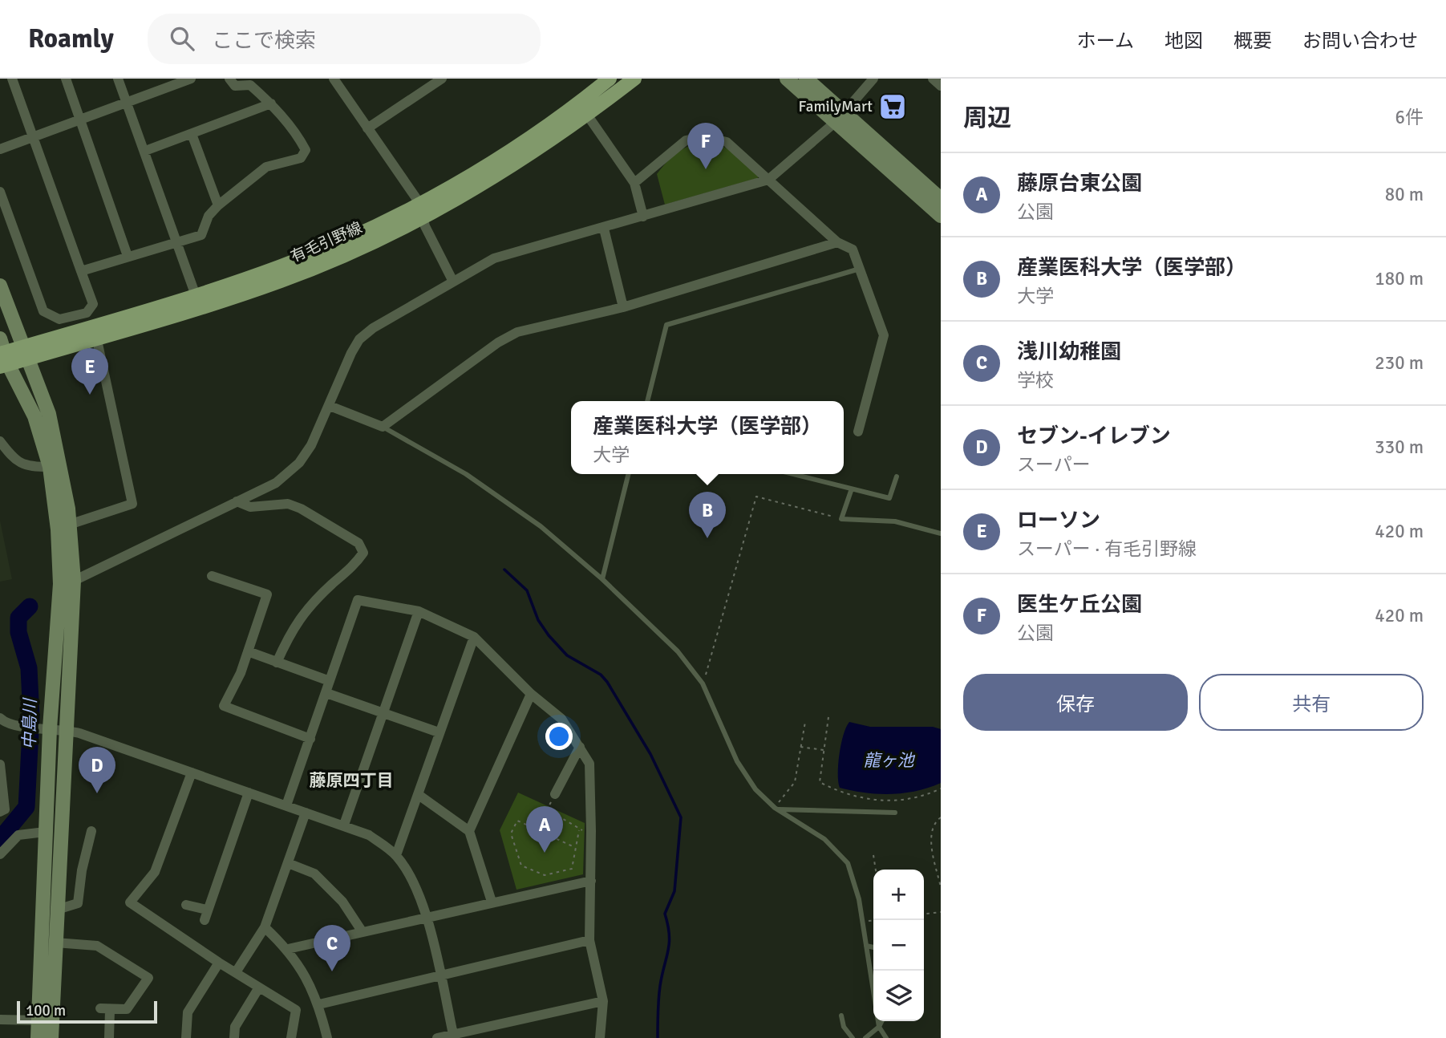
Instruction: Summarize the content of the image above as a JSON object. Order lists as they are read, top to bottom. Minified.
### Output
{"streets":{"main road":["有毛引野線"]},"districts":["藤原四丁目"],"water":["中島川","龍ヶ池"],"places":{"supermarket":["FamilyMart"]},"scale_bar":"100 m","page":{"header":"Roamly","search":"ここで検索","nav":["ホーム","地図","概要","お問い合わせ"],"heading":["周辺","6件"],"pins":["F","E","B","D","A","C"],"list":[{"mark":"A","name":"藤原台東公園","note":"公園","value":"80 m"},{"mark":"B","name":"産業医科大学（医学部）","note":"大学","value":"180 m"},{"mark":"C","name":"浅川幼稚園","note":"学校","value":"230 m"},{"mark":"D","name":"セブン-イレブン","note":"スーパー","value":"330 m"},{"mark":"E","name":"ローソン","note":"スーパー · 有毛引野線","value":"420 m"},{"mark":"F","name":"医生ケ丘公園","note":"公園","value":"420 m"}],"popup":["産業医科大学（医学部）","大学"],"buttons":["保存","共有"],"map_buttons":["+","−"],"scale":"100 m"}}
